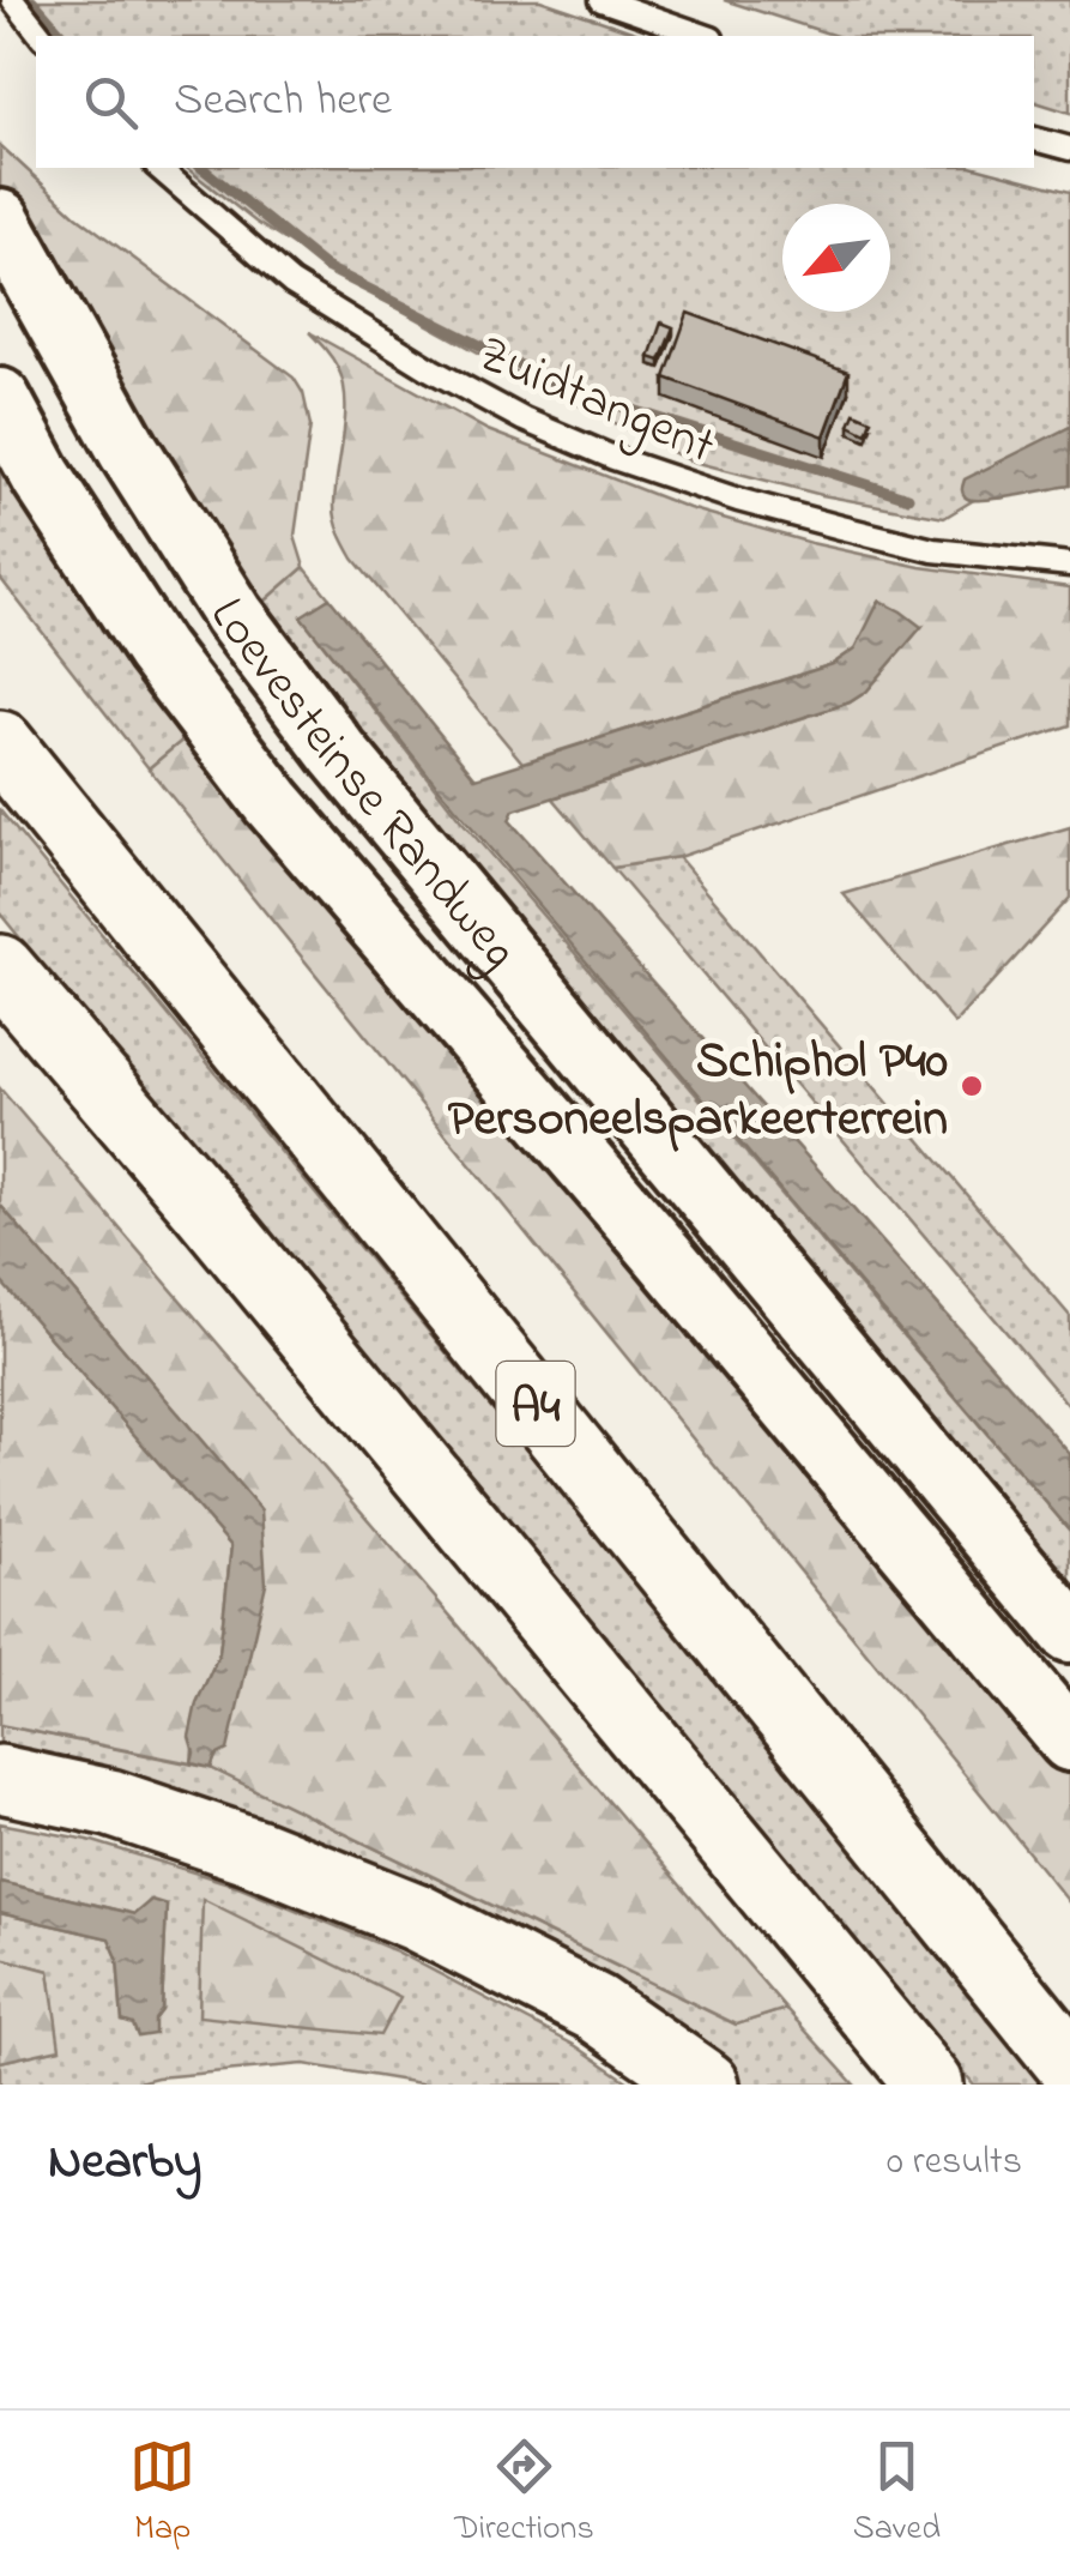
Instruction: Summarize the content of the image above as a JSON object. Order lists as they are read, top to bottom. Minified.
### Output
{"streets":{"highway":["A4"],"street":["Loevesteinse Randweg"],"lane":["Zuidtangent"]},"places":["Schiphol P40 Personeelsparkeerterrein"],"north":"bottom left","page":{"search":"Search here","heading":["Nearby","0 results"],"nav":["Map","Directions","Saved"]}}
